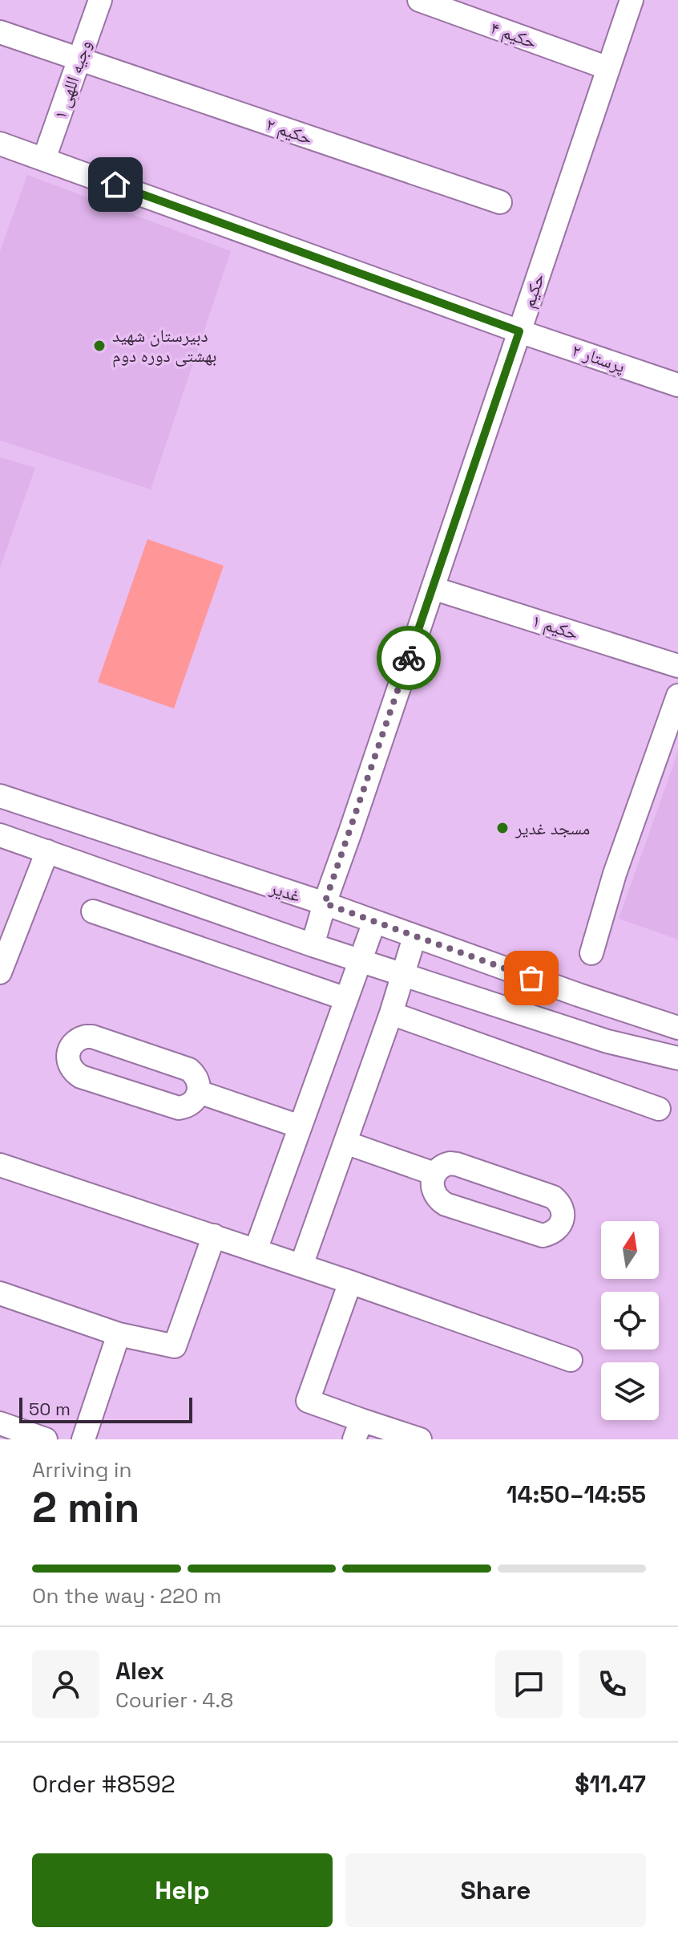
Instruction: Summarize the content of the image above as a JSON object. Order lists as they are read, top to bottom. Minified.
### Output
{"streets":{"street":["حکیم ۴","وجیه اللهی ۱","حکیم ۲","حکیم","پرستار ۲","حکیم ۱","غدیر"]},"crossings":[["حکیم ۴","حکیم"],["وجیه اللهی ۱","حکیم ۲"],["وجیه اللهی ۱","پرستار ۲"],["حکیم","پرستار ۲"],["حکیم","حکیم ۱"],["حکیم","غدیر"]],"places":["دبیرستان شهید بهشتی دوره دوم","مسجد غدیر"],"scale_bar":"50 m","north":"top","page":{"scale":"50 m","heading":["2 min","Arriving in","14:50–14:55"],"panel":["Alex","Courier · 4.8","Order #8592","$11.47"],"bar":"On the way · 220 m","buttons":["Help","Share"]}}
